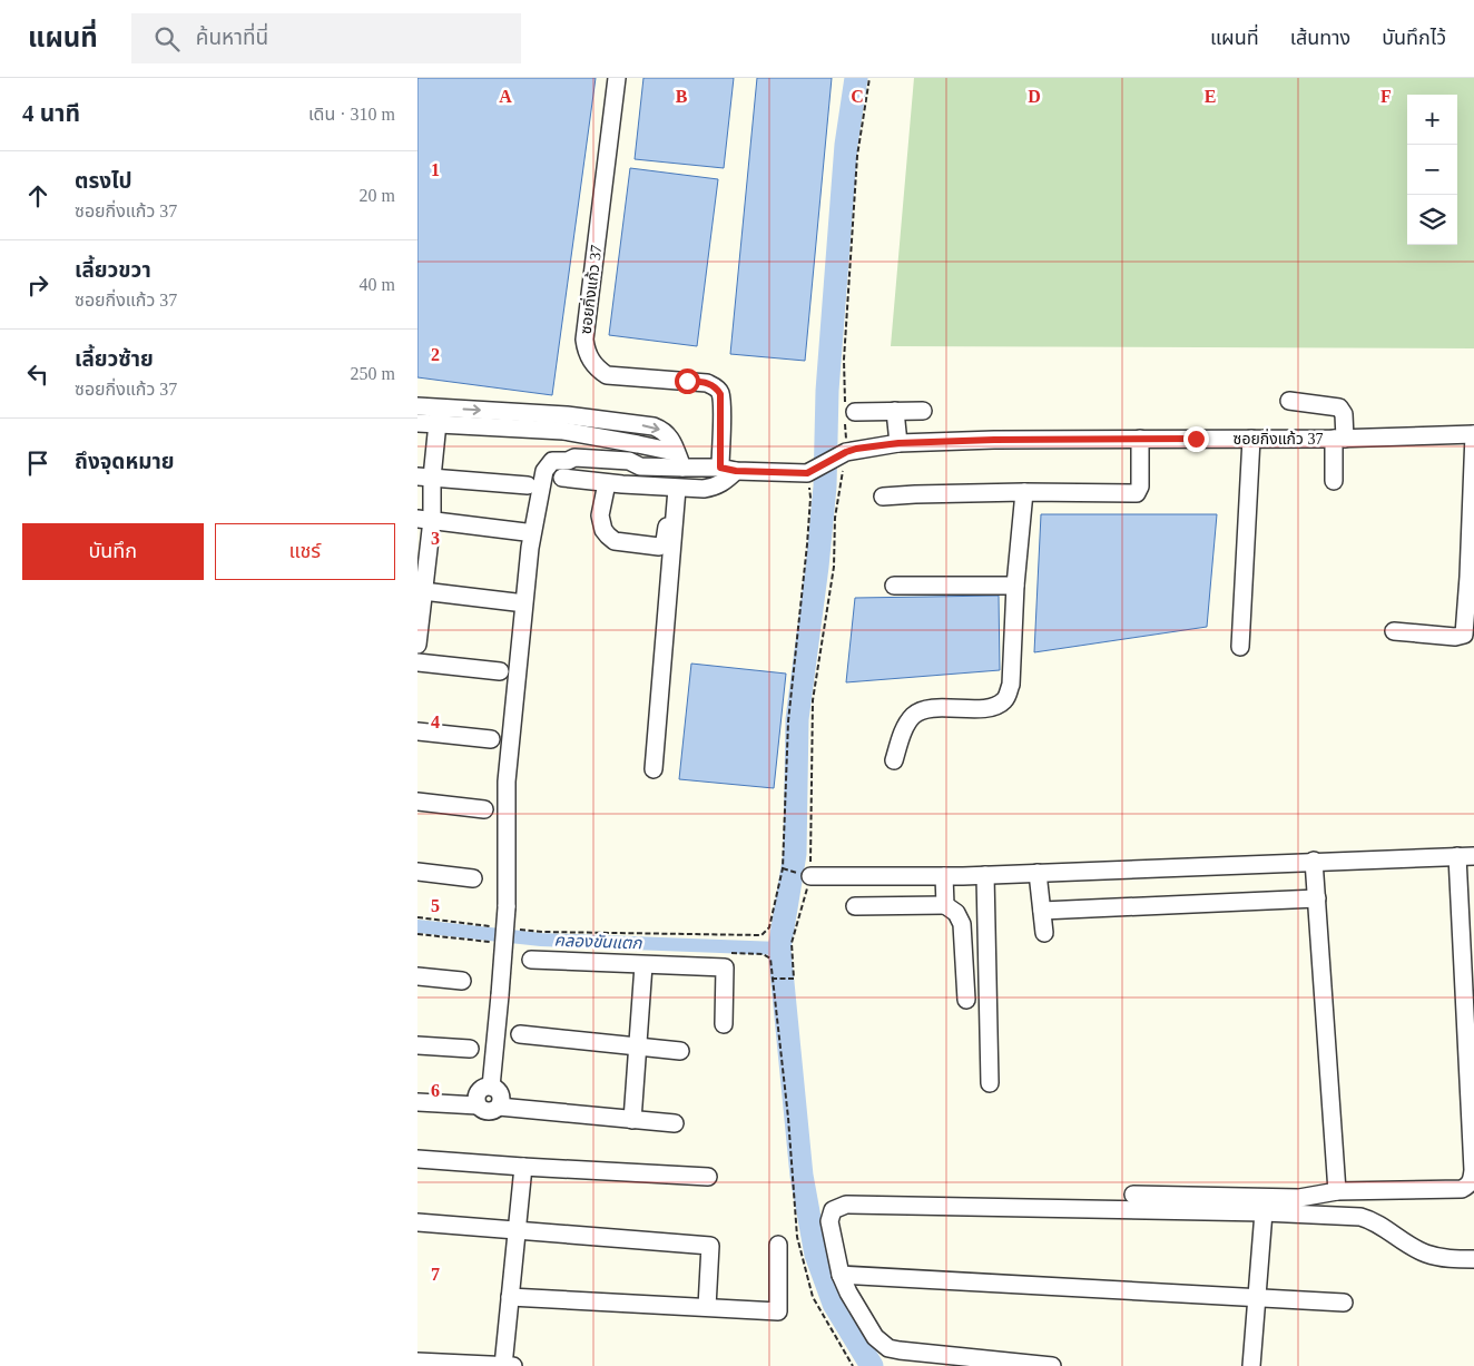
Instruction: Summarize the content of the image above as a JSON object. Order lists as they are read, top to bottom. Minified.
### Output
{"streets":{"street":["ซอยกิ่งแก้ว 37"]},"water":["คลองขันแตก"],"page":{"header":"แผนที่","search":"ค้นหาที่นี่","nav":["แผนที่","เส้นทาง","บันทึกไว้"],"heading":["4 นาที","เดิน · 310 m"],"map_buttons":["+","−"],"list":[["ตรงไป","ซอยกิ่งแก้ว 37","20 m"],["เลี้ยวขวา","ซอยกิ่งแก้ว 37","40 m"],["เลี้ยวซ้าย","ซอยกิ่งแก้ว 37","250 m"],"ถึงจุดหมาย"],"buttons":["บันทึก","แชร์"]},"grid":{"columns":["A","B","C","D","E","F"],"rows":["1","2","3","4","5","6","7"]}}
